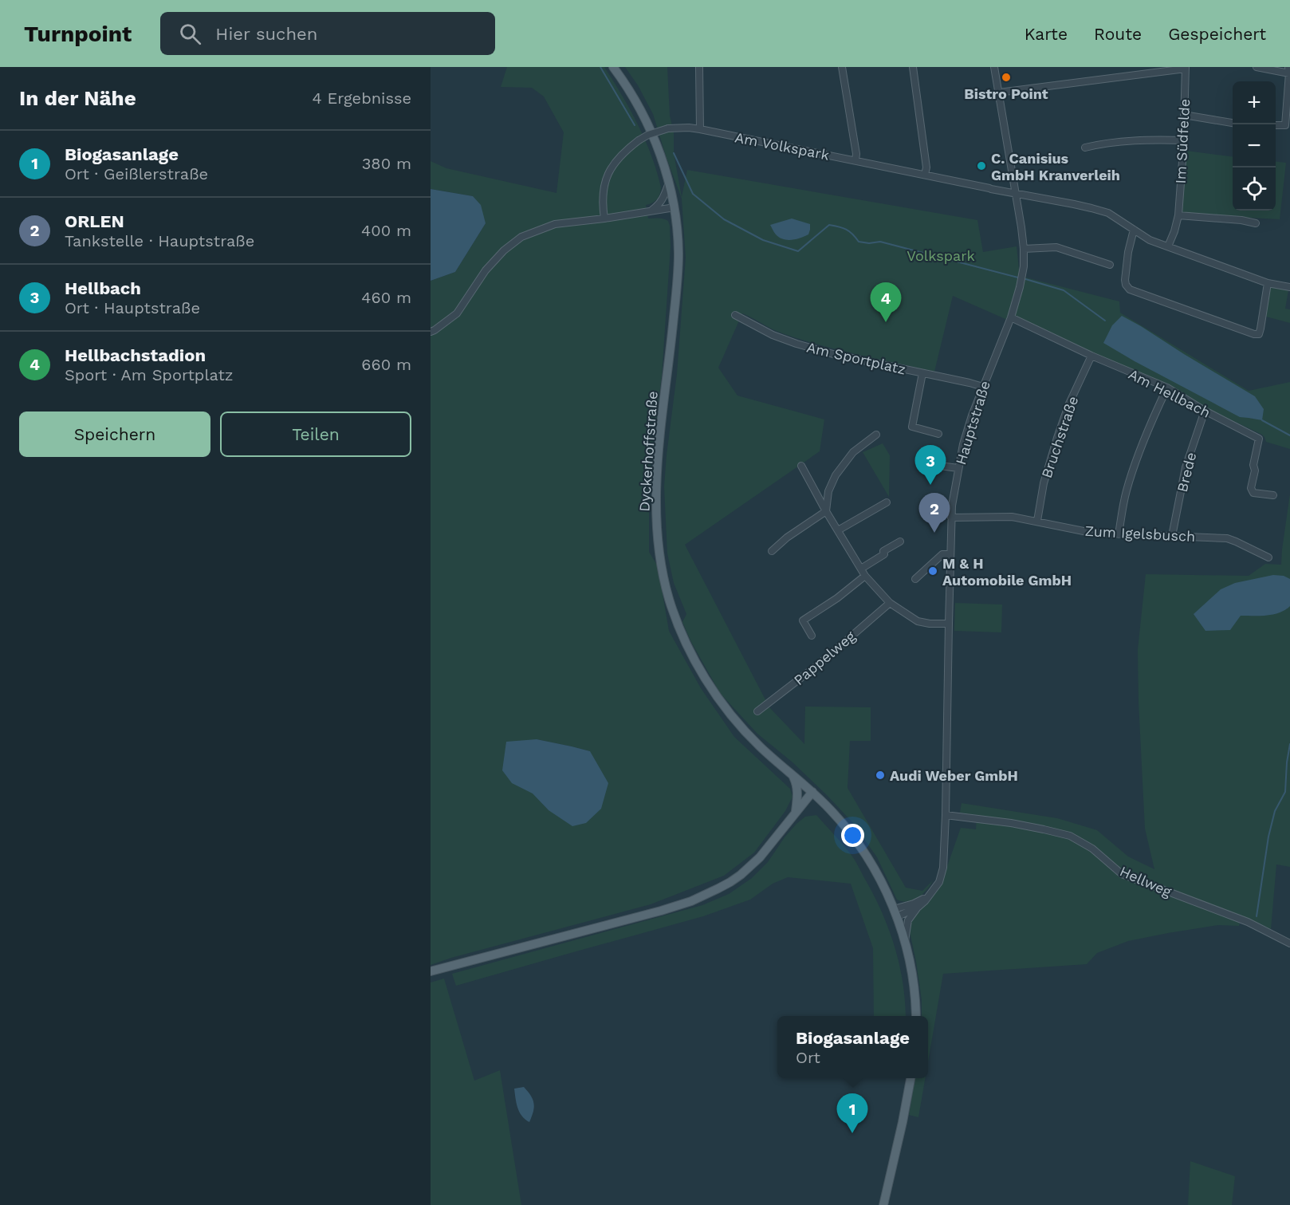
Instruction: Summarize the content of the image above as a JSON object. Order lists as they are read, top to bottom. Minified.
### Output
{"streets":{"main road":["Dyckerhoffstraße"],"street":["Im Südfelde","Am Volkspark","Am Sportplatz","Am Hellbach","Hauptstraße","Bruchstraße","Brede","Zum Igelsbusch","Pappelweg","Hellweg"]},"crossings":[["Im Südfelde","Am Volkspark"],["Am Volkspark","Hauptstraße"],["Am Sportplatz","Hauptstraße"],["Am Hellbach","Hauptstraße"],["Am Hellbach","Bruchstraße"],["Am Hellbach","Brede"],["Hauptstraße","Dyckerhoffstraße"],["Hauptstraße","Zum Igelsbusch"],["Hauptstraße","Hellweg"],["Bruchstraße","Zum Igelsbusch"],["Brede","Zum Igelsbusch"]],"parks":["Volkspark"],"places":["Bistro Point","C. Canisius GmbH Kranverleih","M & H Automobile GmbH","Audi Weber GmbH"],"page":{"header":"Turnpoint","search":"Hier suchen","nav":["Karte","Route","Gespeichert"],"heading":["In der Nähe","4 Ergebnisse"],"map_buttons":["+","−"],"list":[{"mark":"1","name":"Biogasanlage","note":"Ort · Geißlerstraße","value":"380 m"},{"mark":"2","name":"ORLEN","note":"Tankstelle · Hauptstraße","value":"400 m"},{"mark":"3","name":"Hellbach","note":"Ort · Hauptstraße","value":"460 m"},{"mark":"4","name":"Hellbachstadion","note":"Sport · Am Sportplatz","value":"660 m"}],"pins":["4","3","2","1"],"buttons":["Speichern","Teilen"],"popup":["Biogasanlage","Ort"]}}
